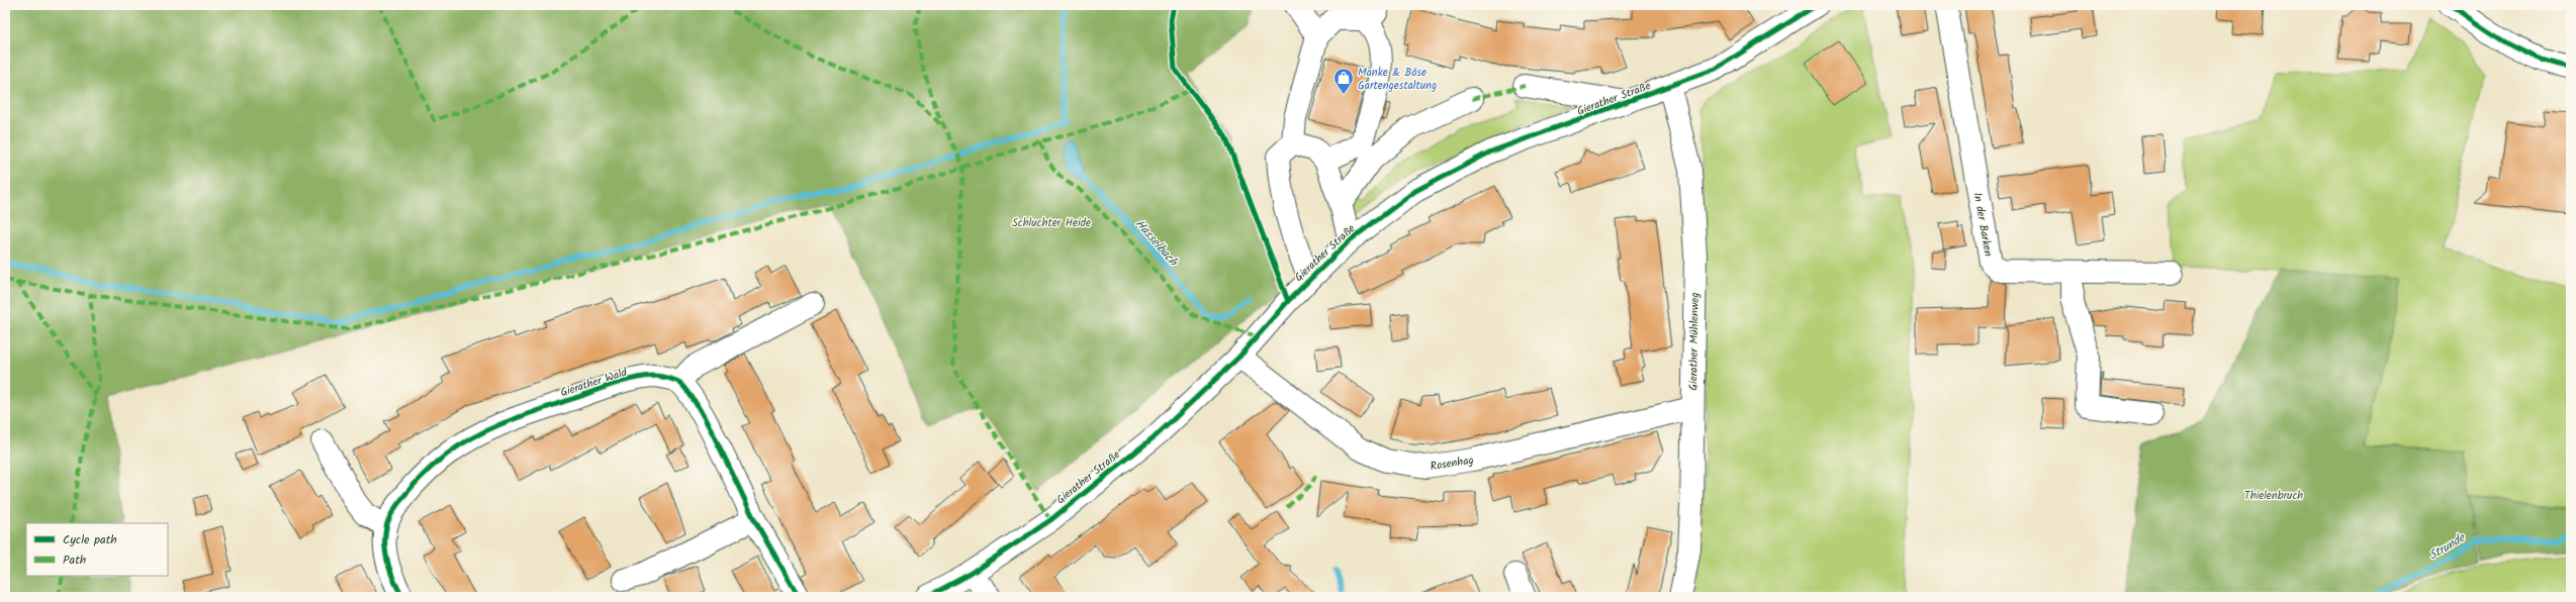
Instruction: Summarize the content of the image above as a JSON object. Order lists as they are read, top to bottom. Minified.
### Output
{"streets":{"street":["Gierather Straße","In der Barken","Gierather Mühlenweg","Gierather Wald","Rosenhag"]},"crossings":[["Gierather Straße","Gierather Mühlenweg"],["Gierather Straße","Rosenhag"],["Gierather Mühlenweg","Rosenhag"]],"water":["Hasselbach","Strunde"],"parks":["Schluchter Heide","Thielenbruch"],"places":{"shop":["Manke & Böse Gartengestaltung"]},"legend":["Cycle path","Path"]}
